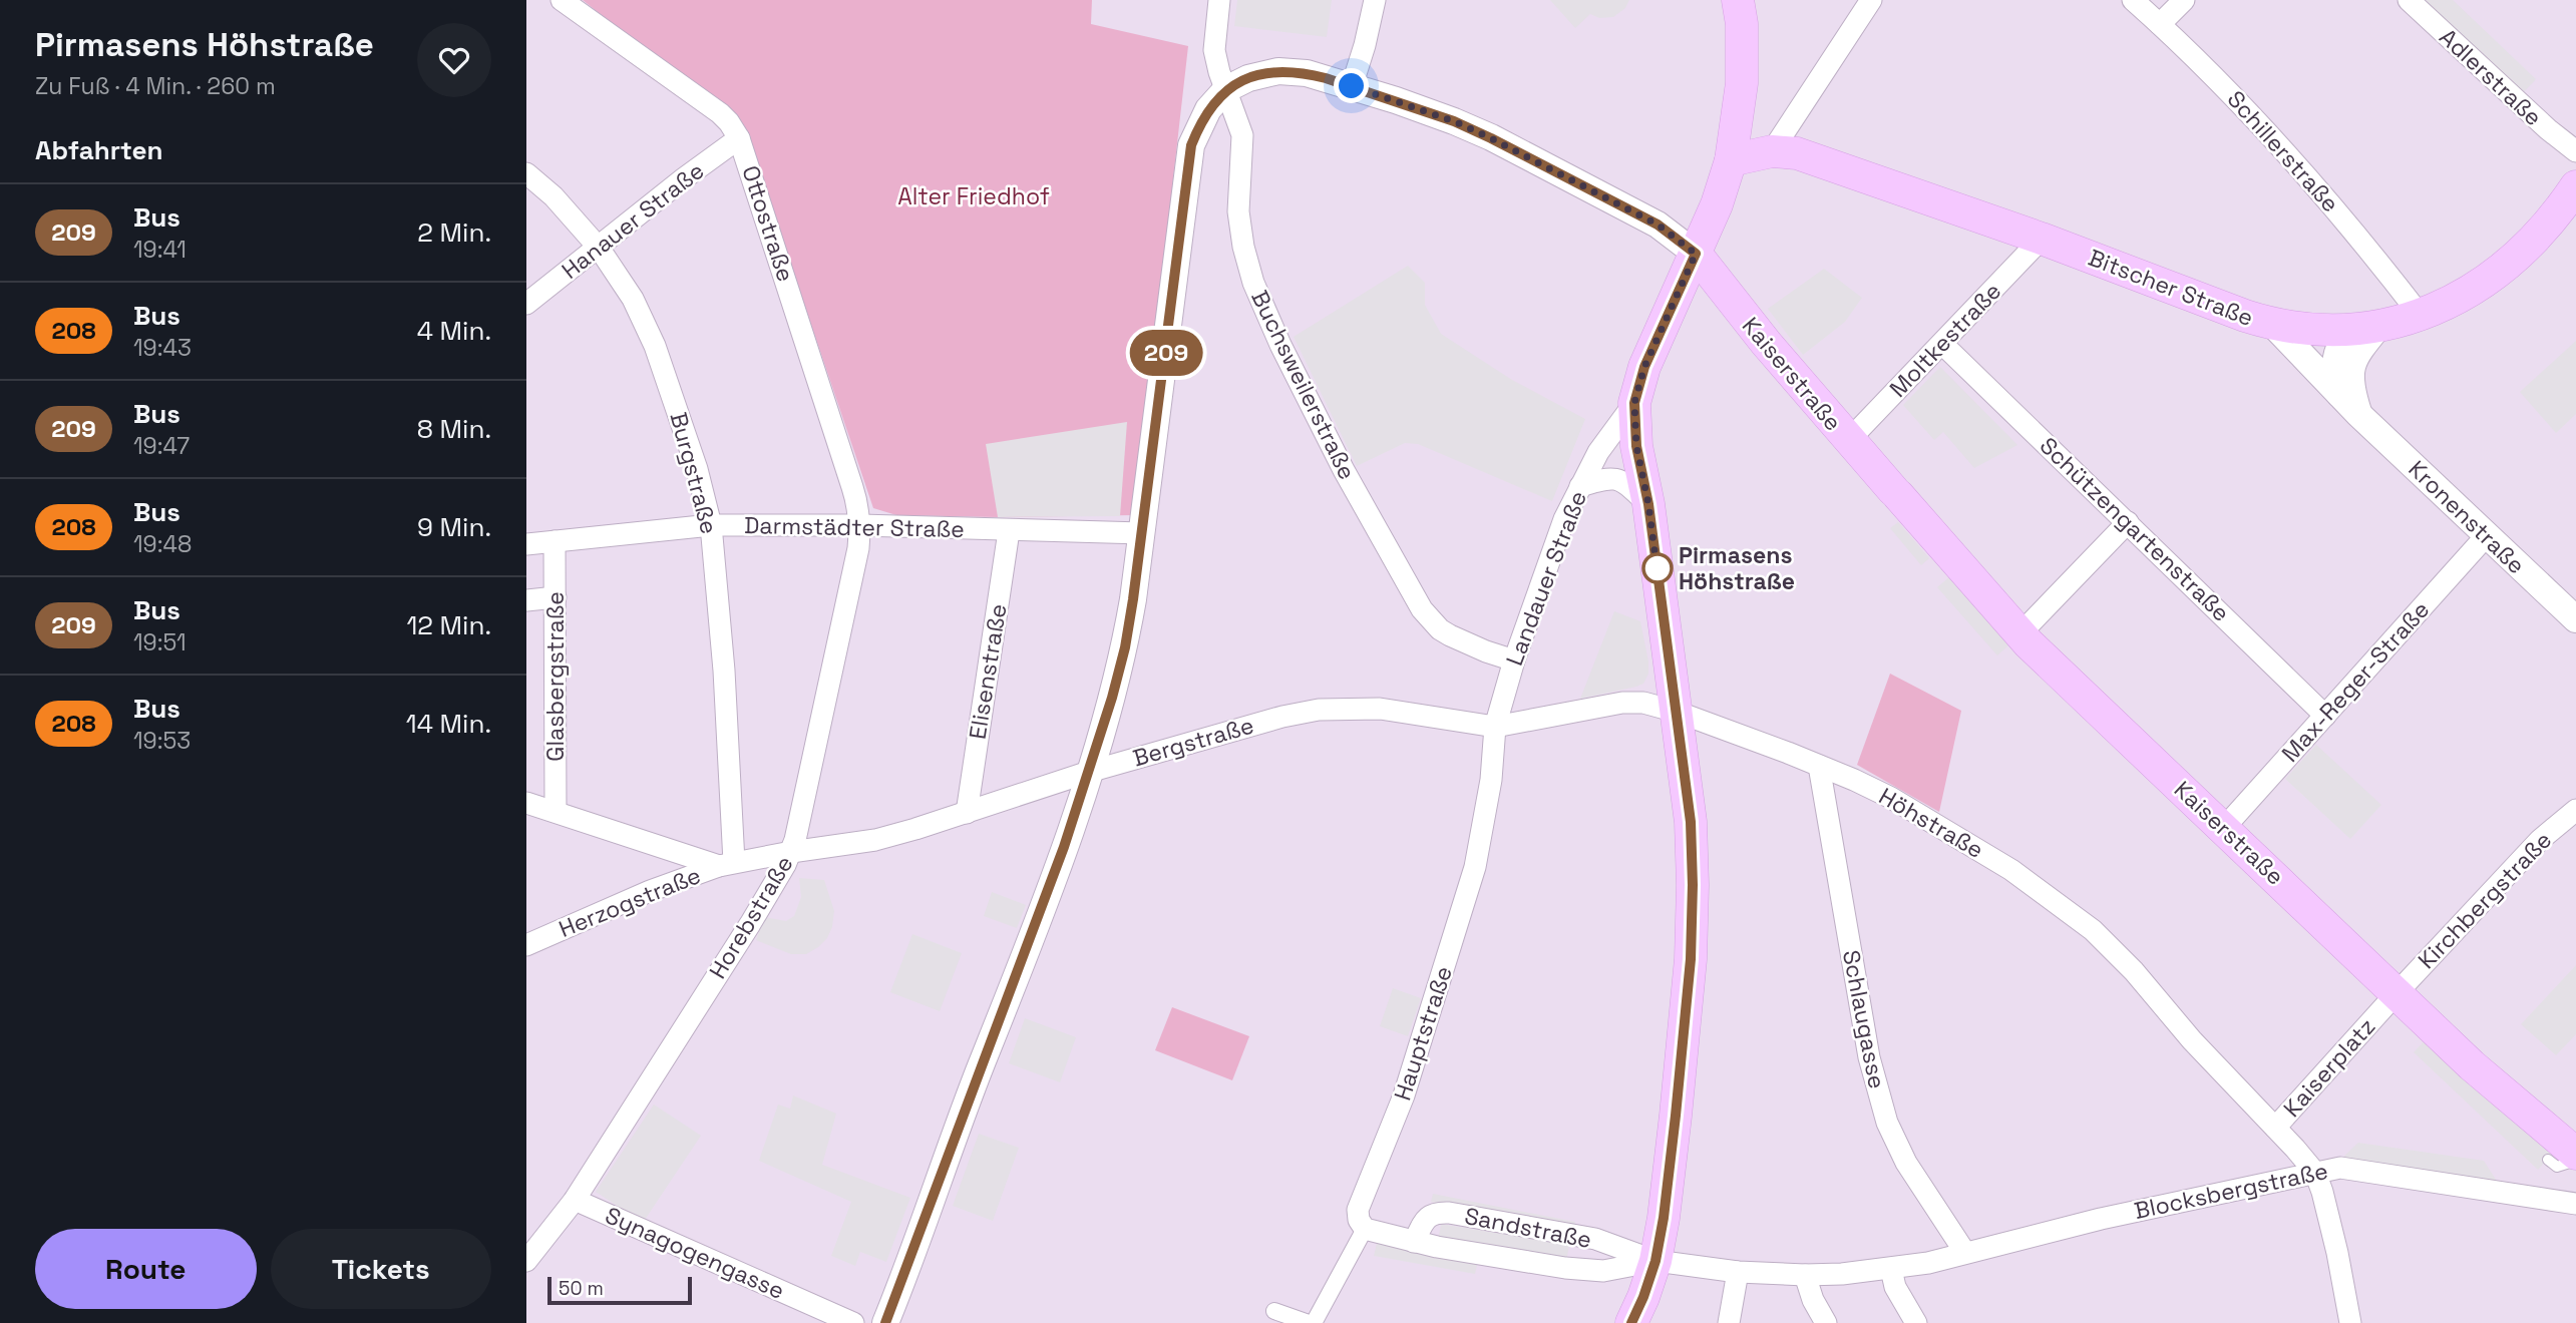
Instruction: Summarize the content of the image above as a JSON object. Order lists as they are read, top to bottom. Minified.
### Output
{"streets":{"main road":["Bitscher Straße","Kaiserstraße","Landauer Straße"],"street":["Adlerstraße","Schillerstraße","Hanauer Straße","Ottostraße","Moltkestraße","Buchsweilerstraße","Burgstraße","Kronenstraße","Darmstädter Straße","Schützengartenstraße","Elisenstraße","Glasbergstraße","Max-Reger-Straße","Bergstraße","Höhstraße","Kirchbergstraße","Herzogstraße","Horebstraße","Schlaugasse","Hauptstraße","Kaiserplatz","Blocksbergstraße","Sandstraße","Synagogengasse"]},"crossings":[["Schillerstraße","Bitscher Straße"],["Hanauer Straße","Ottostraße"],["Hanauer Straße","Burgstraße"],["Ottostraße","Darmstädter Straße"],["Ottostraße","Horebstraße"],["Bitscher Straße","Moltkestraße"],["Bitscher Straße","Kronenstraße"],["Bitscher Straße","Landauer Straße"],["Moltkestraße","Kaiserstraße"],["Moltkestraße","Schützengartenstraße"],["Kaiserstraße","Landauer Straße"],["Kaiserstraße","Max-Reger-Straße"],["Kaiserstraße","Kirchbergstraße"],["Kaiserstraße","Kaiserplatz"],["Buchsweilerstraße","Landauer Straße"],["Burgstraße","Darmstädter Straße"],["Burgstraße","Bergstraße"],["Burgstraße","Herzogstraße"],["Kronenstraße","Max-Reger-Straße"],["Darmstädter Straße","Elisenstraße"],["Darmstädter Straße","Glasbergstraße"],["Darmstädter Straße","Horebstraße"],["Schützengartenstraße","Max-Reger-Straße"],["Landauer Straße","Bergstraße"],["Landauer Straße","Höhstraße"],["Landauer Straße","Hauptstraße"],["Landauer Straße","Sandstraße"],["Elisenstraße","Bergstraße"],["Bergstraße","Höhstraße"],["Bergstraße","Herzogstraße"],["Bergstraße","Horebstraße"],["Bergstraße","Hauptstraße"],["Höhstraße","Schlaugasse"],["Höhstraße","Hauptstraße"],["Höhstraße","Kaiserplatz"],["Kirchbergstraße","Kaiserplatz"],["Horebstraße","Synagogengasse"],["Schlaugasse","Blocksbergstraße"],["Hauptstraße","Sandstraße"],["Kaiserplatz","Blocksbergstraße"],["Blocksbergstraße","Sandstraße"]],"parks":["Alter Friedhof"],"places":["Pirmasens Höhstraße"],"lines":["bus line 209"],"scale_bar":"50 m","page":{"heading":[["Pirmasens Höhstraße","Zu Fuß · 4 Min. · 260 m"],"Abfahrten"],"on_map":"209","list":[{"mark":"209","name":"Bus","note":"19:41","value":"2 Min."},{"mark":"208","name":"Bus","note":"19:43","value":"4 Min."},{"mark":"209","name":"Bus","note":"19:47","value":"8 Min."},{"mark":"208","name":"Bus","note":"19:48","value":"9 Min."},{"mark":"209","name":"Bus","note":"19:51","value":"12 Min."},{"mark":"208","name":"Bus","note":"19:53","value":"14 Min."}],"buttons":["Route","Tickets"],"scale":"50 m"}}
